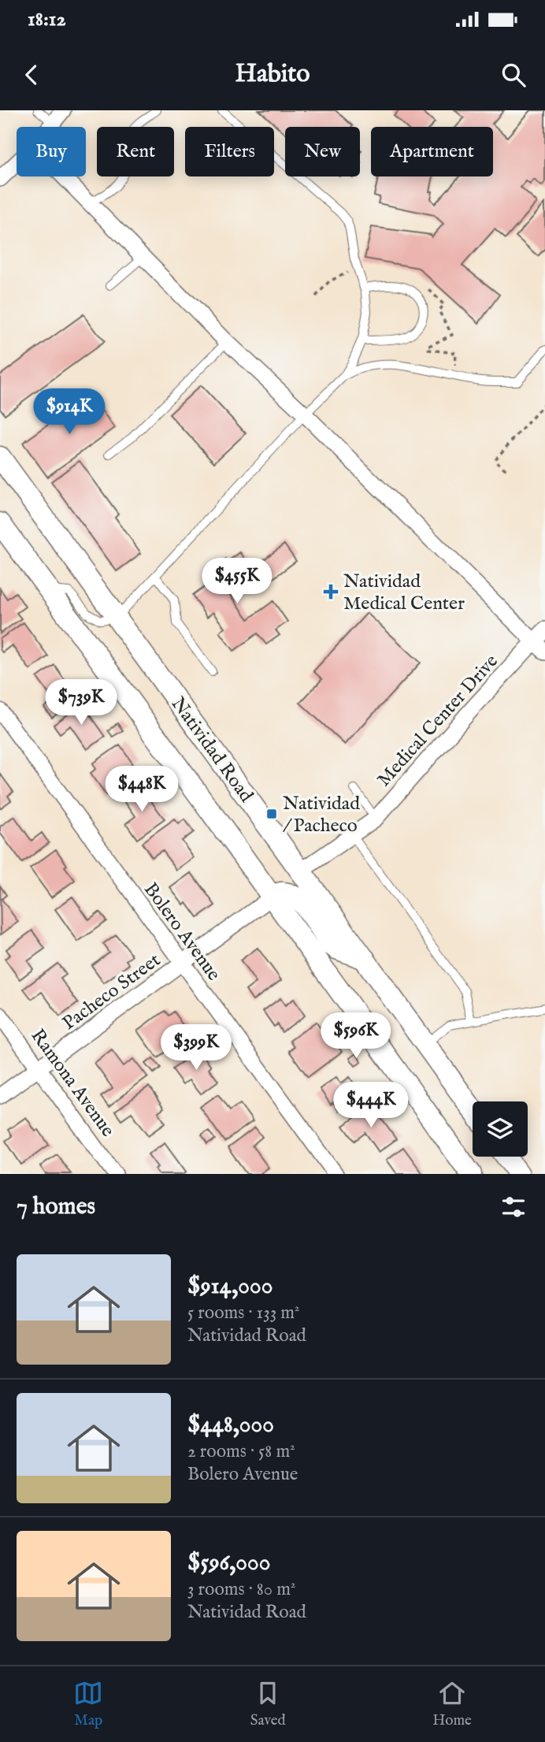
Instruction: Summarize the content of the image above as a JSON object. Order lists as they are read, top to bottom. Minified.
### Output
{"streets":{"main road":["Natividad Road"],"street":["Medical Center Drive","Bolero Avenue","Pacheco Street","Ramona Avenue"]},"crossings":[["Medical Center Drive","Natividad Road"],["Natividad Road","Pacheco Street"],["Bolero Avenue","Pacheco Street"],["Pacheco Street","Ramona Avenue"]],"places":{"health":["Natividad Medical Center"],"transit":["Natividad / Pacheco"]},"page":{"status":"18:12","header":"Habito","chip":["Buy","Rent","Filters","New","Apartment"],"price":["$914K","$455K","$739K","$448K","$596K","$399K","$444K"],"heading":"7 homes","list":[{"name":"$914,000","note":"5 rooms · 133 m² · Natividad Road"},{"name":"$448,000","note":"2 rooms · 58 m² · Bolero Avenue"},{"name":"$596,000","note":"3 rooms · 80 m² · Natividad Road"}],"tabs":["Map","Saved","Home"]}}
